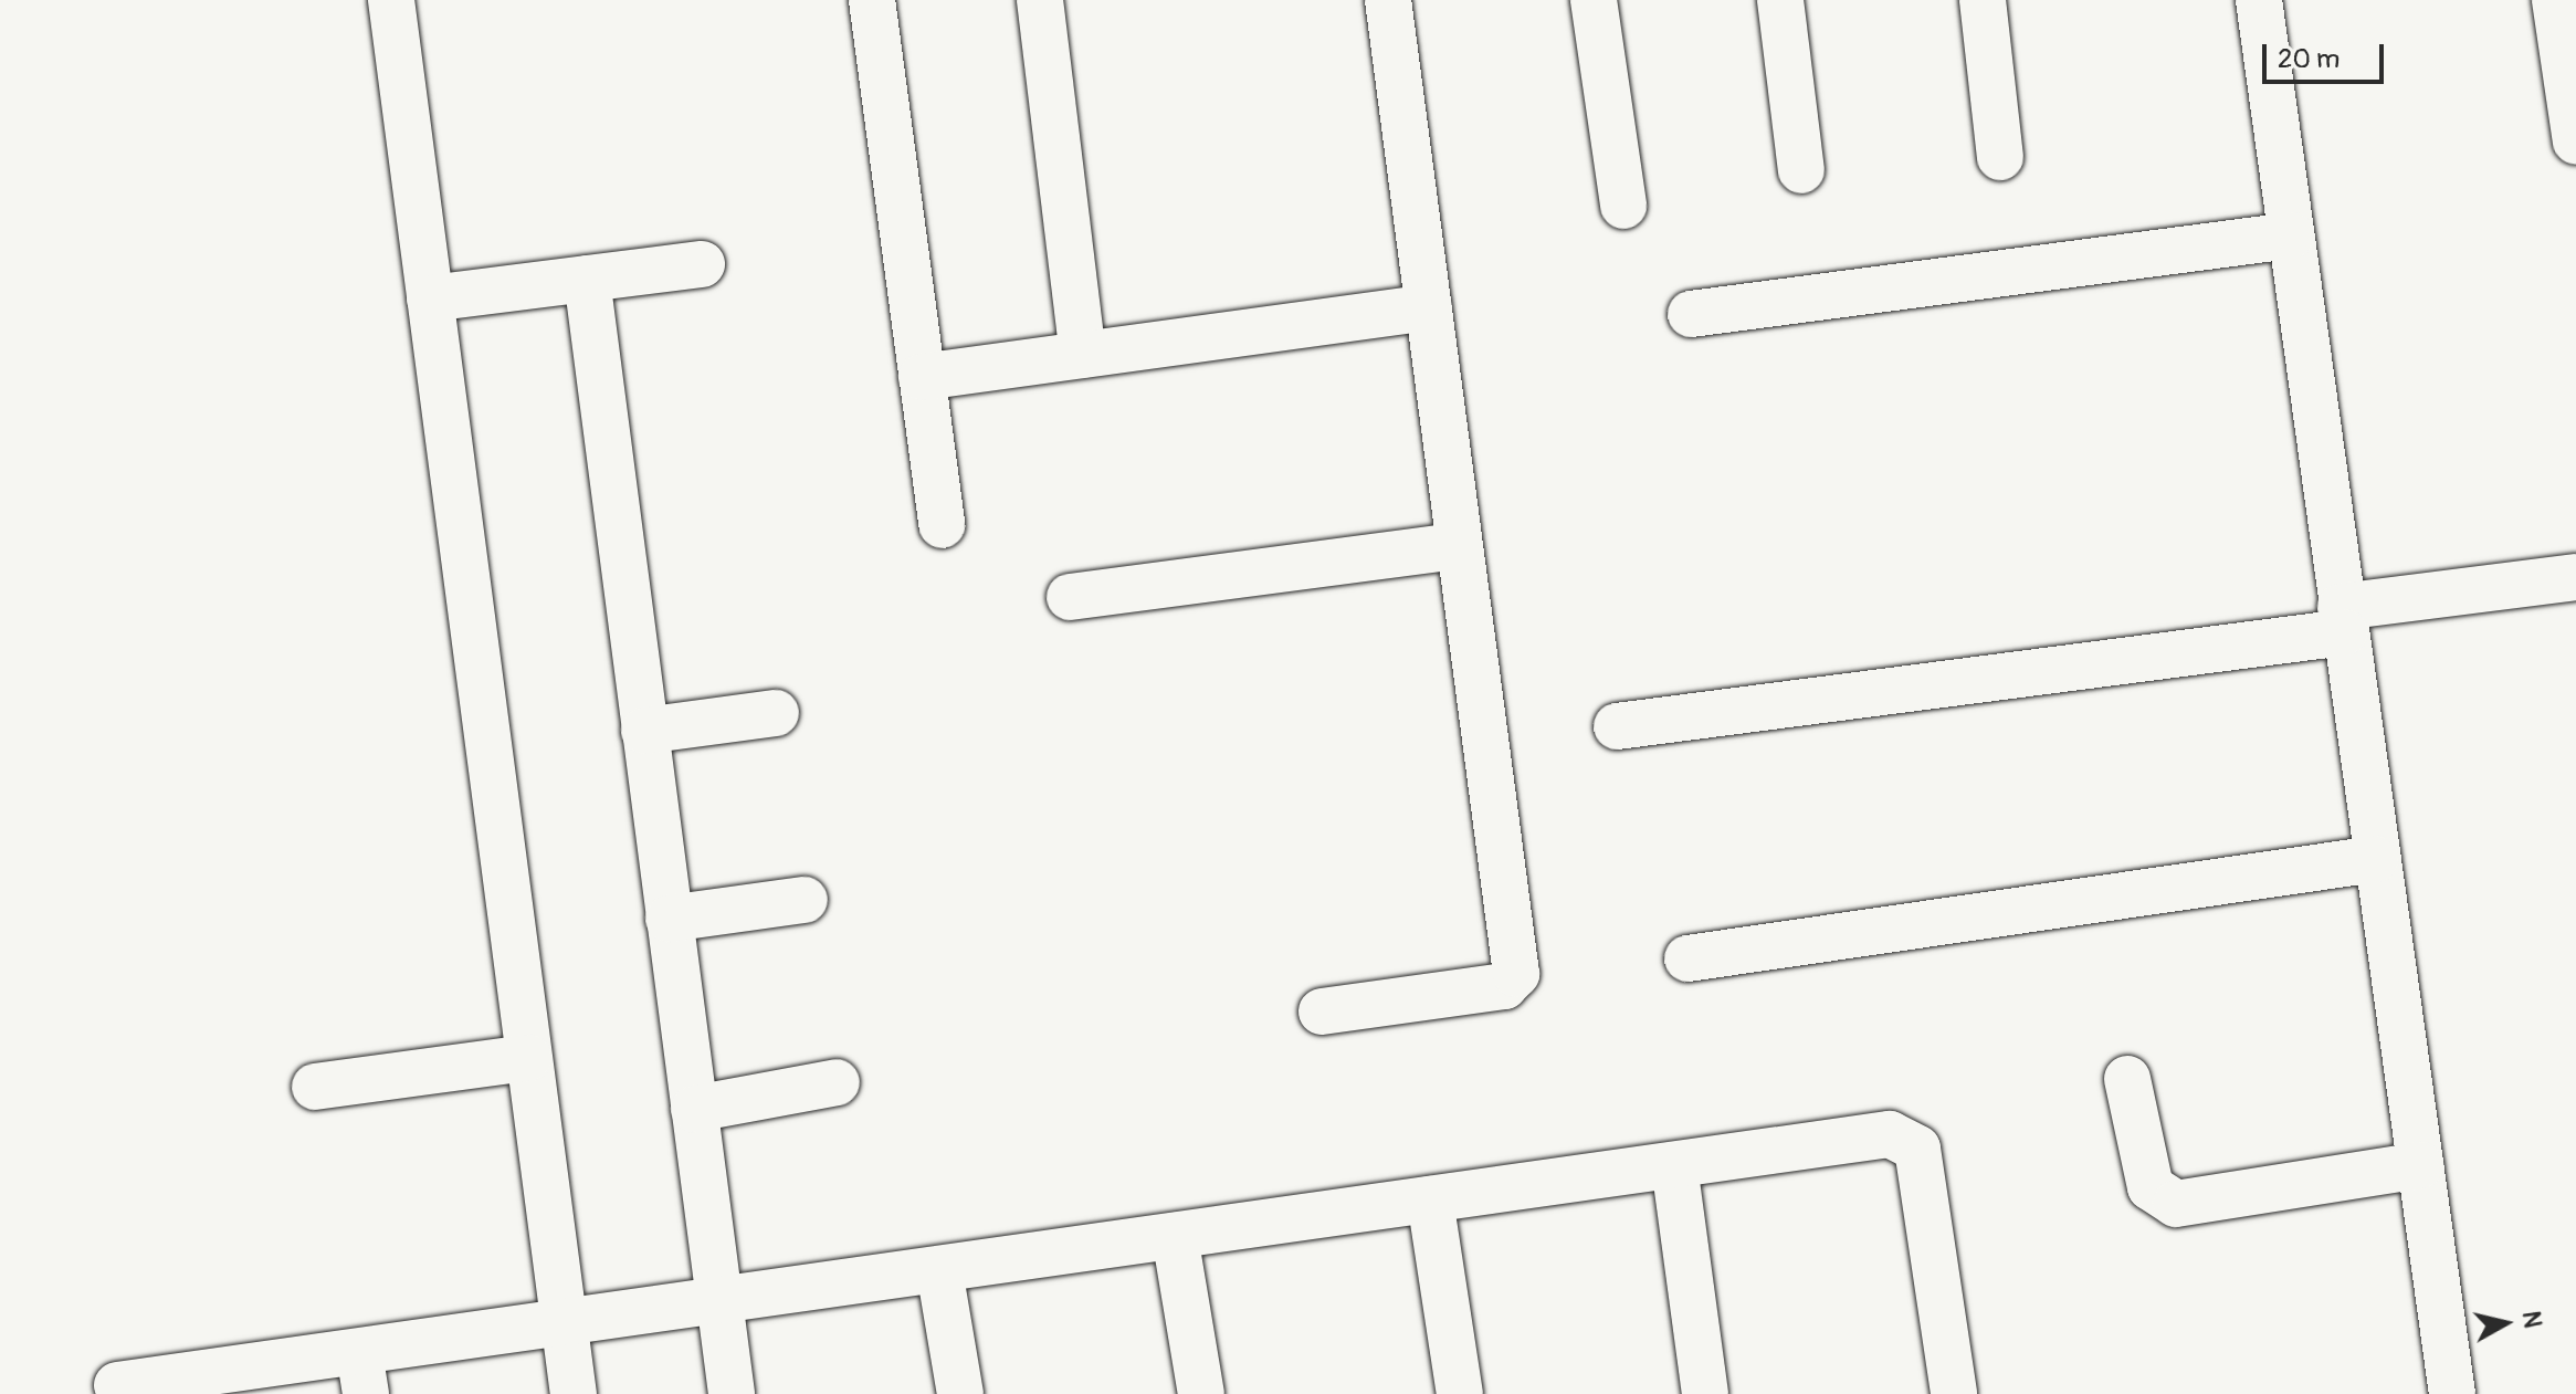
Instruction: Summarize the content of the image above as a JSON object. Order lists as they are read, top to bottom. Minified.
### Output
{"scale_bar":"20 m","north":"right"}
